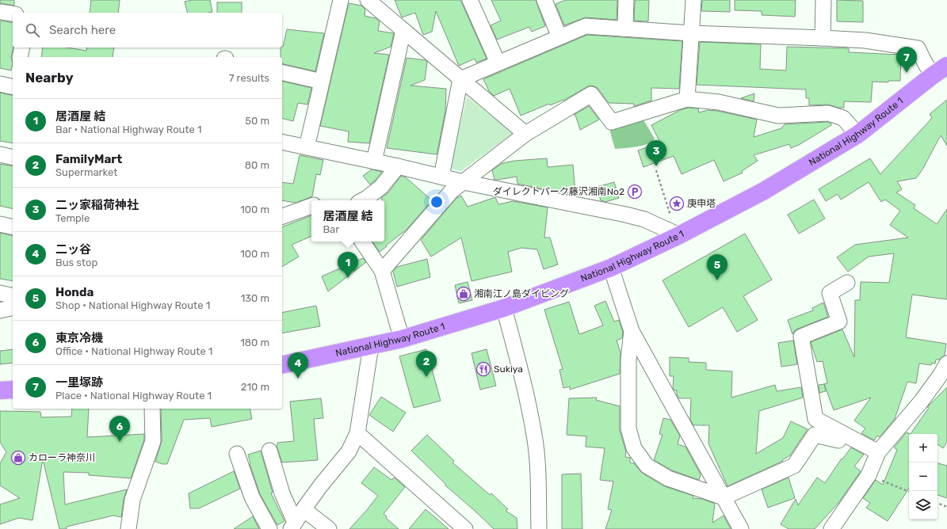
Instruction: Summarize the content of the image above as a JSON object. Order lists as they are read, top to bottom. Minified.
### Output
{"streets":{"highway":["National Highway Route 1"]},"places":{"parking":["ダイレクトパーク藤沢湘南No2"],"place":["庚申塔"],"shop":["湘南江ノ島ダイビング","カローラ神奈川"],"restaurant":["Sukiya"]},"page":{"search":"Search here","pins":["7","3","1","5","2","4","6"],"heading":["Nearby","7 results"],"list":[{"mark":"1","name":"居酒屋 結","note":"Bar · National Highway Route 1","value":"50 m"},{"mark":"2","name":"FamilyMart","note":"Supermarket","value":"80 m"},{"mark":"3","name":"二ッ家稲荷神社","note":"Temple","value":"100 m"},{"mark":"4","name":"二ッ谷","note":"Bus stop","value":"100 m"},{"mark":"5","name":"Honda","note":"Shop · National Highway Route 1","value":"130 m"},{"mark":"6","name":"東京冷機","note":"Office · National Highway Route 1","value":"180 m"},{"mark":"7","name":"一里塚跡","note":"Place · National Highway Route 1","value":"210 m"}],"popup":["居酒屋 結","Bar"],"map_buttons":["+","−"]}}
